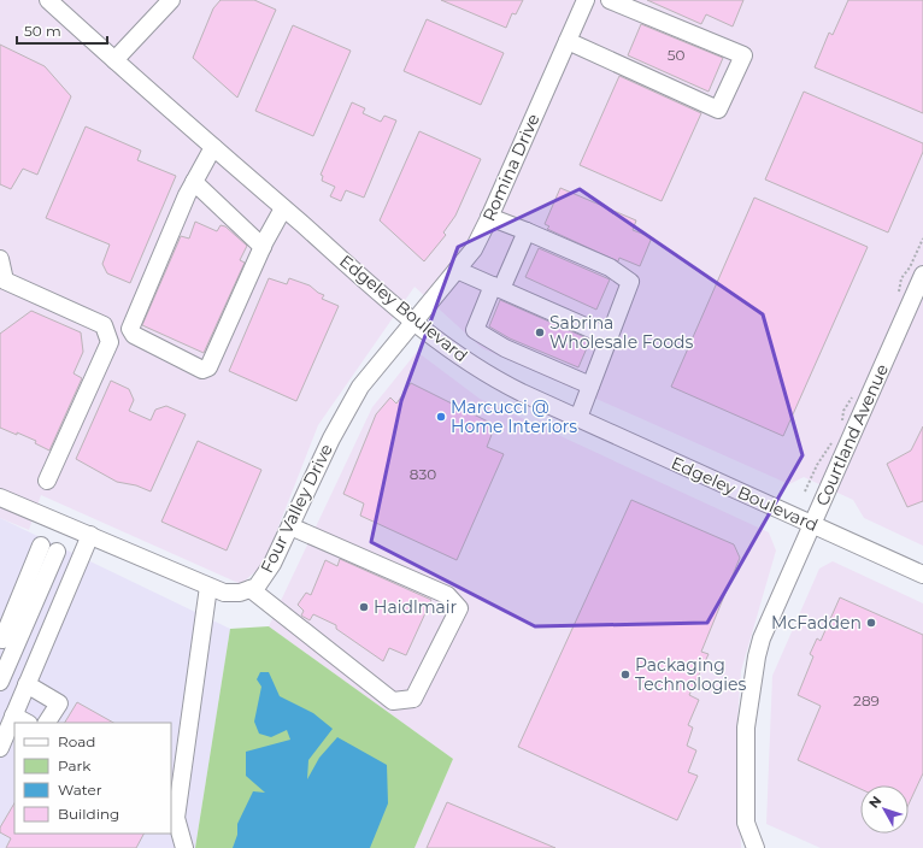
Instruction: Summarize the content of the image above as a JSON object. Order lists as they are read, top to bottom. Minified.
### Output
{"streets":{"street":["Romina Drive","Edgeley Boulevard","Courtland Avenue","Four Valley Drive"]},"crossings":[["Romina Drive","Edgeley Boulevard"],["Romina Drive","Four Valley Drive"],["Edgeley Boulevard","Courtland Avenue"],["Edgeley Boulevard","Four Valley Drive"]],"places":["Sabrina Wholesale Foods","Marcucci @ Home Interiors","Haidlmair","McFadden","Packaging Technologies"],"house_numbers":["50","830","289"],"legend":["Road","Park","Water","Building"],"scale_bar":"50 m","north":"top left"}
